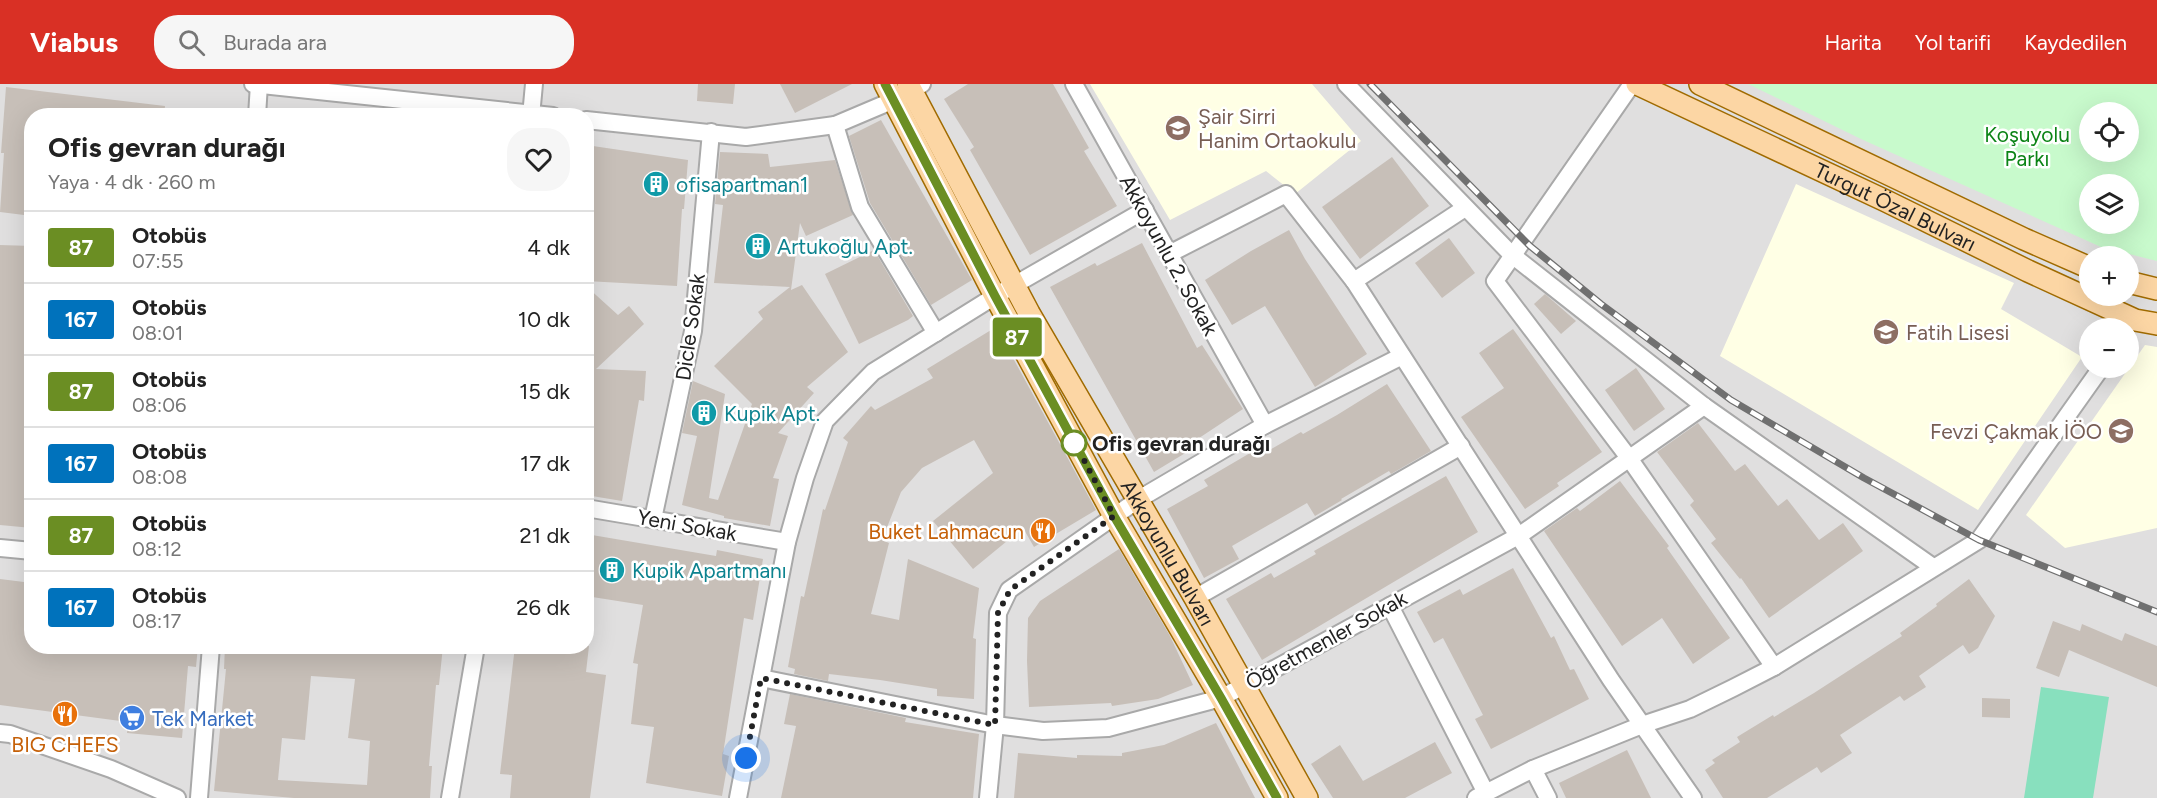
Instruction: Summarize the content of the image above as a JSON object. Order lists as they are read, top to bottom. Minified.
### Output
{"streets":{"main road":["Turgut Özal Bulvarı","Akkoyunlu Bulvarı"],"street":["Akkoyunlu 2. Sokak","Dicle Sokak","Yeni Sokak","Öğretmenler Sokak"]},"crossings":[["Dicle Sokak","Yeni Sokak"],["Akkoyunlu Bulvarı","Öğretmenler Sokak"]],"parks":["Koşuyolu Parkı"],"places":{"school or university":["Şair Sirri Hanim Ortaokulu","Fatih Lisesi","Fevzi Çakmak İÖO"],"building":["ofisapartman1","Artukoğlu Apt.","Kupik Apt.","Kupik Apartmanı"],"other":["Ofis gevran durağı"],"restaurant":["Buket Lahmacun","BIG CHEFS"],"supermarket":["Tek Market"]},"lines":["bus line 87"],"page":{"header":"Viabus","search":"Burada ara","nav":["Harita","Yol tarifi","Kaydedilen"],"on_map":"87","map_buttons":["+","−"],"heading":["Ofis gevran durağı","Yaya · 4 dk · 260 m"],"list":[{"mark":"87","name":"Otobüs","note":"07:55","value":"4 dk"},{"mark":"167","name":"Otobüs","note":"08:01","value":"10 dk"},{"mark":"87","name":"Otobüs","note":"08:06","value":"15 dk"},{"mark":"167","name":"Otobüs","note":"08:08","value":"17 dk"},{"mark":"87","name":"Otobüs","note":"08:12","value":"21 dk"},{"mark":"167","name":"Otobüs","note":"08:17","value":"26 dk"}]}}
